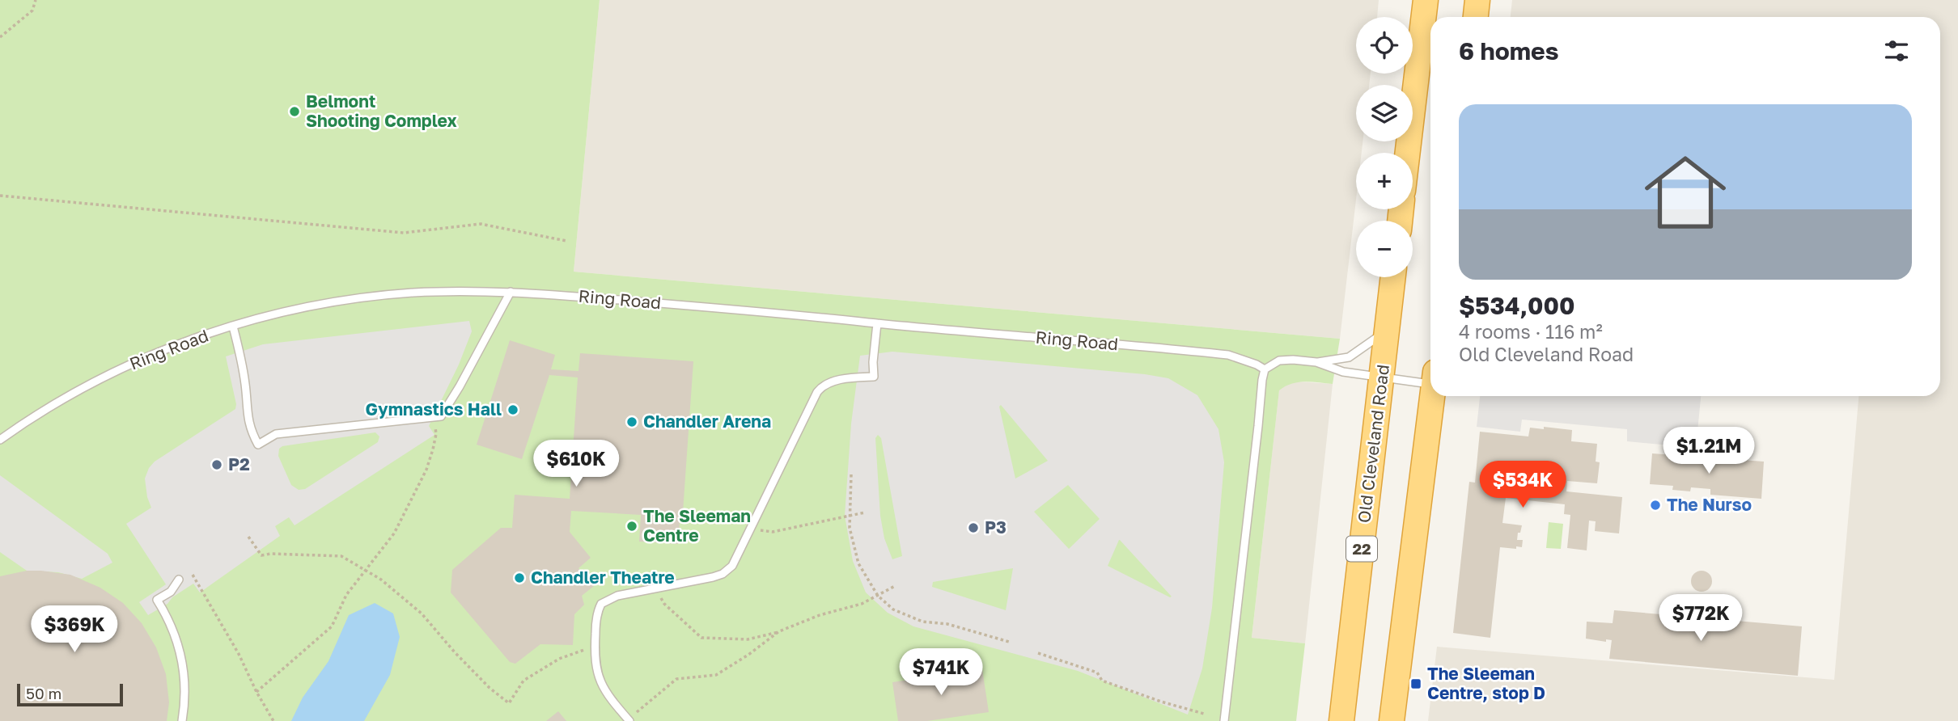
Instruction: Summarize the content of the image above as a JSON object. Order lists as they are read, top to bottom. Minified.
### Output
{"streets":{"highway":["Old Cleveland Road","22"],"lane":["Ring Road"]},"places":{"other":["Belmont Shooting Complex","Gymnastics Hall","Chandler Arena","P2","The Nurso","The Sleeman Centre","P3","Chandler Theatre"],"transit":["The Sleeman Centre, stop D"]},"scale_bar":"50 m","page":{"map_buttons":["+","−"],"heading":"6 homes","list":[{"name":"$534,000","note":"4 rooms · 116 m² · Old Cleveland Road"}],"price":["$1.21M","$610K","$534K","$772K","$369K","$741K"],"scale":"50 m"}}
